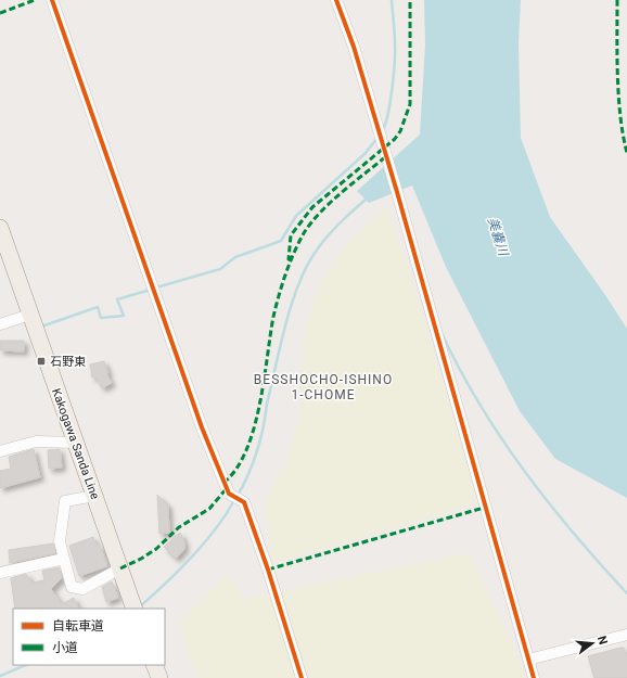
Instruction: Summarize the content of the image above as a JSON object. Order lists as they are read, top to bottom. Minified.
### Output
{"streets":{"main road":["Kakogawa Sanda Line"]},"districts":["BESSHOCHO-ISHINO 1-CHOME"],"water":["美嚢川"],"places":{"transit":["石野東"]},"legend":["自転車道","小道"],"north":"right"}
